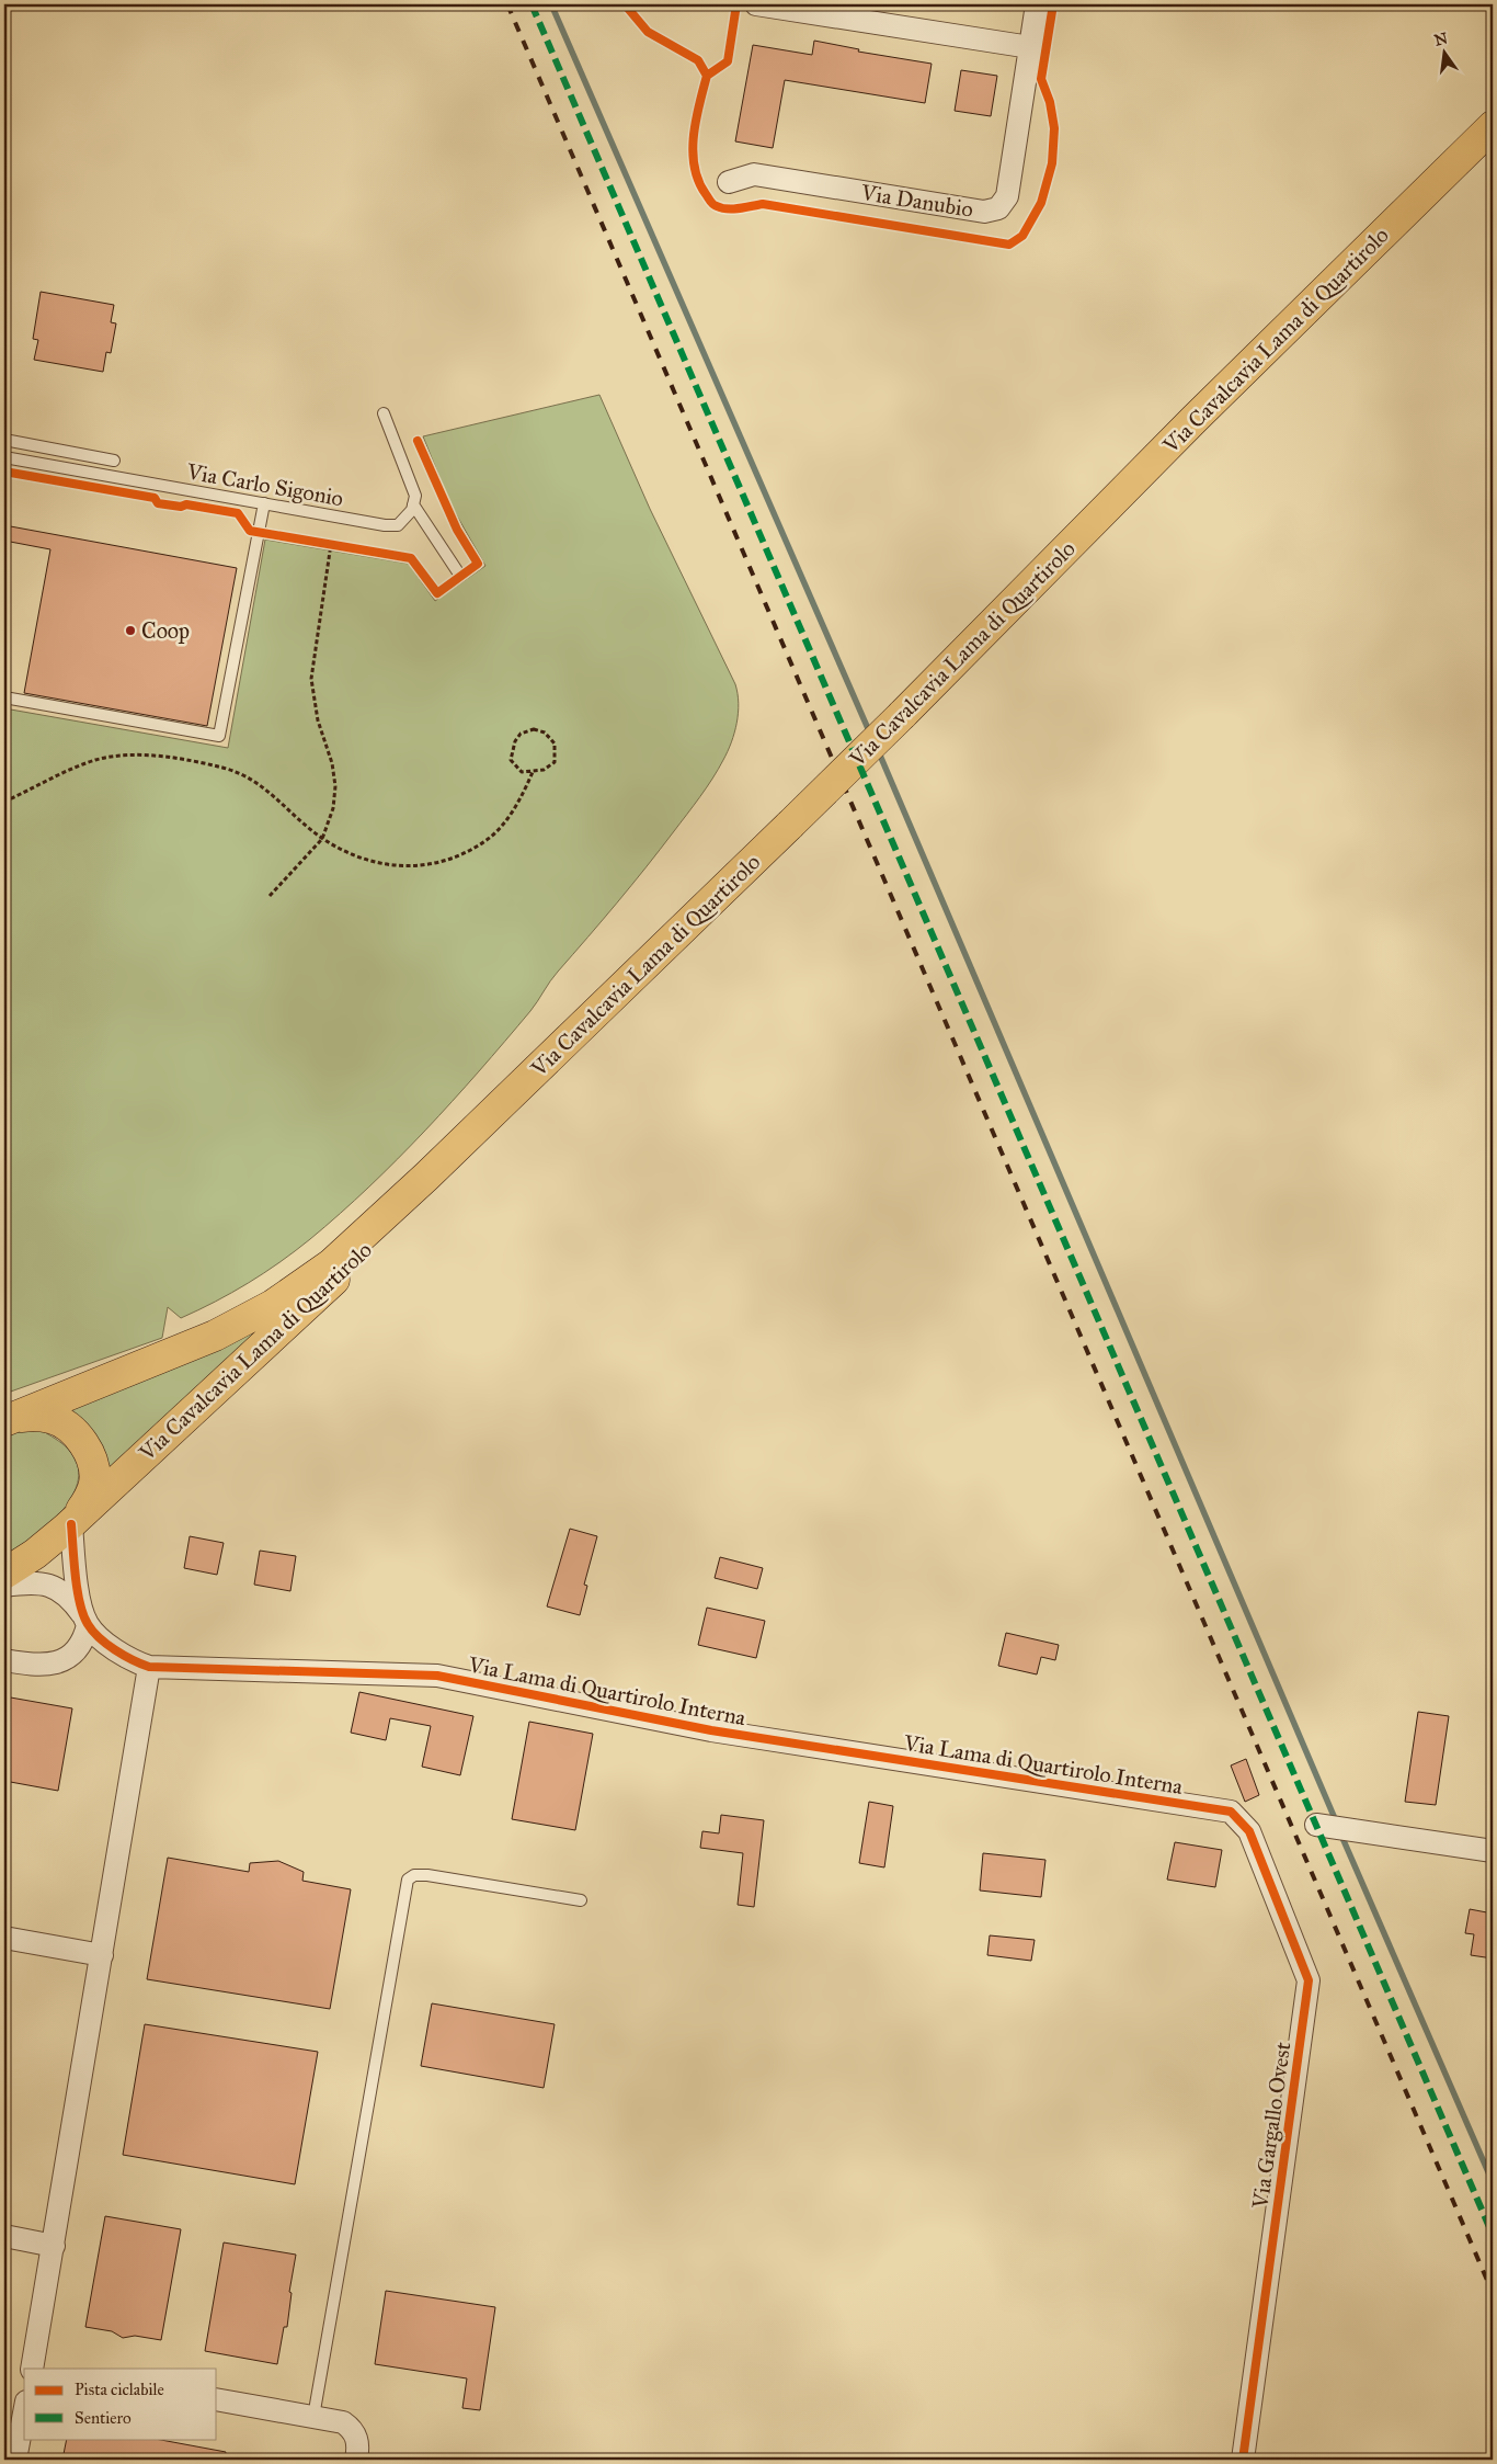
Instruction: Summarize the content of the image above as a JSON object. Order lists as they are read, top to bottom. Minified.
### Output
{"streets":{"main road":["Via Cavalcavia Lama di Quartirolo"],"street":["Via Danubio","Via Lama di Quartirolo Interna","Via Gargallo Ovest"],"lane":["Via Carlo Sigonio"]},"crossings":[["Via Lama di Quartirolo Interna","Via Gargallo Ovest"]],"places":["Coop"],"legend":["Pista ciclabile","Sentiero"],"north":"top"}
